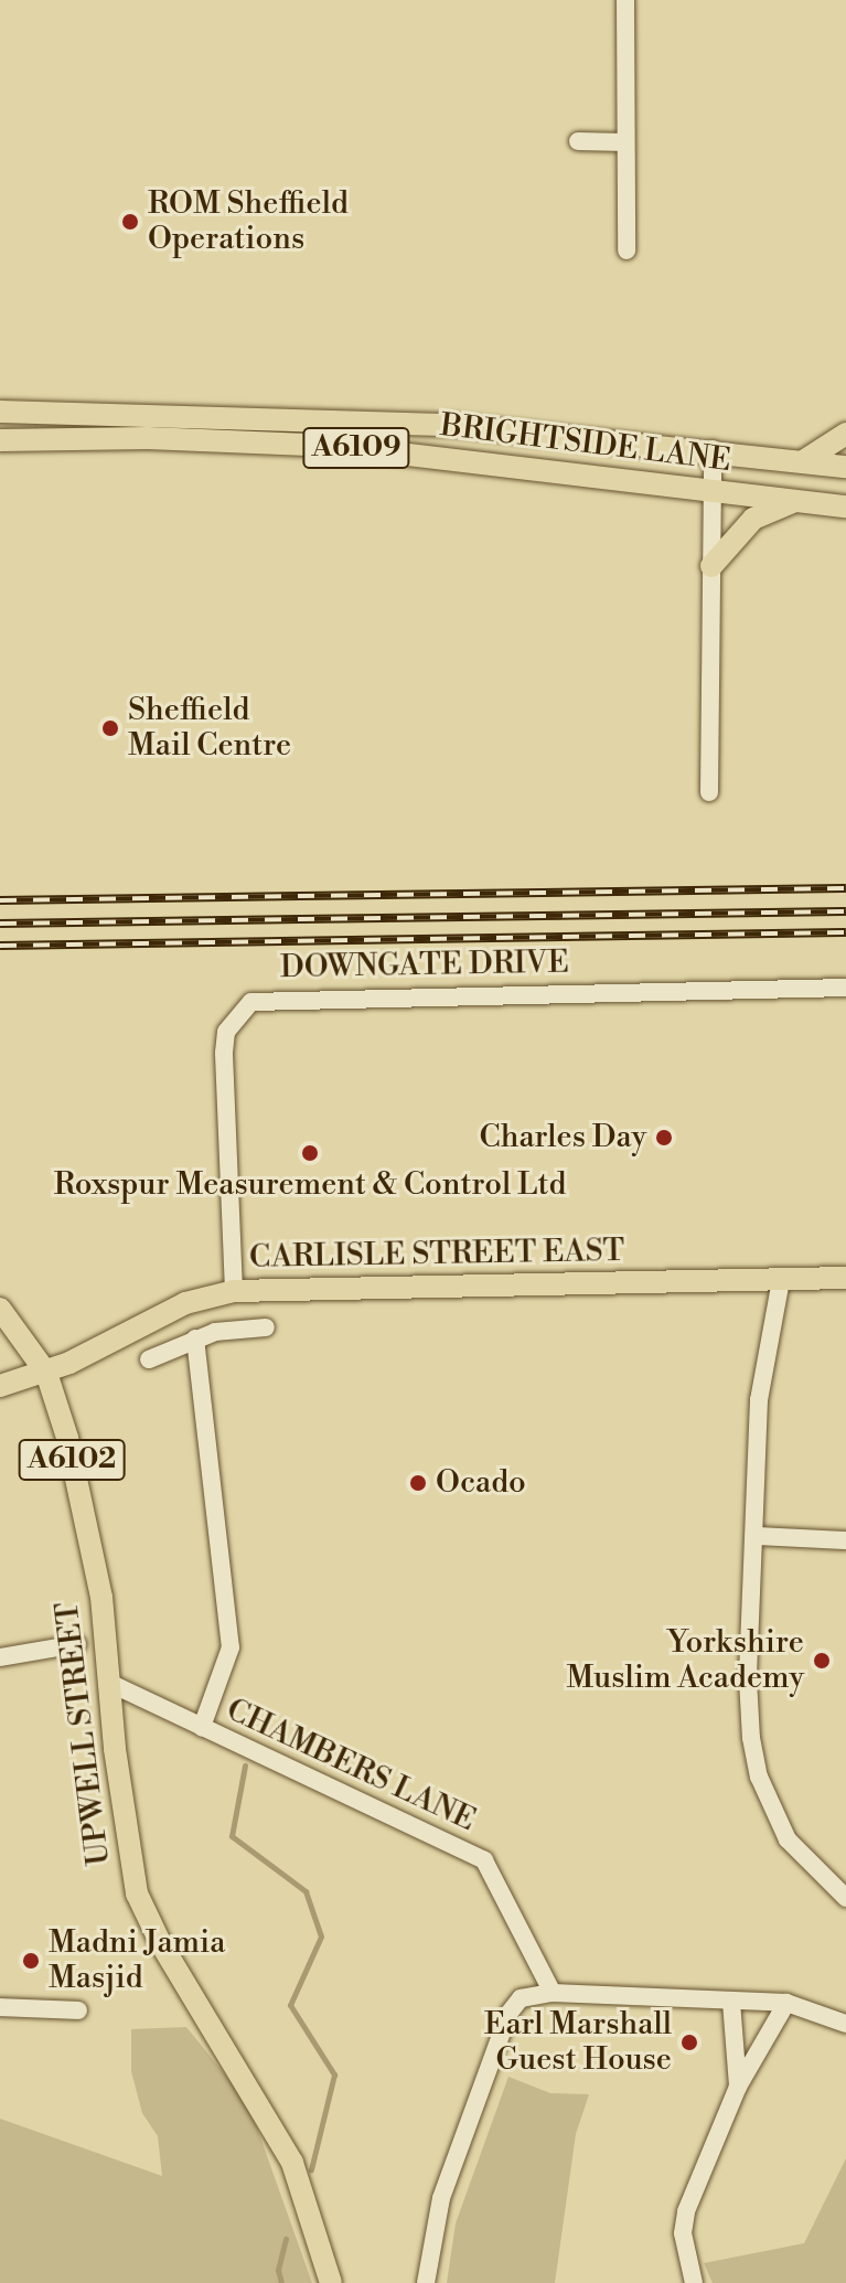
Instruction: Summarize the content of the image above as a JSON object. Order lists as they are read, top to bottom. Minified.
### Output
{"streets":{"main road":["BRIGHTSIDE LANE","A6109","CARLISLE STREET EAST","A6102","UPWELL STREET"],"street":["DOWNGATE DRIVE","CHAMBERS LANE"]},"crossings":[["DOWNGATE DRIVE","CARLISLE STREET EAST"],["CARLISLE STREET EAST","UPWELL STREET"],["UPWELL STREET","CHAMBERS LANE"]],"places":["ROM Sheffield Operations","Sheffield Mail Centre","Charles Day","Roxspur Measurement & Control Ltd","Ocado","Yorkshire Muslim Academy","Madni Jamia Masjid","Earl Marshall Guest House"]}
